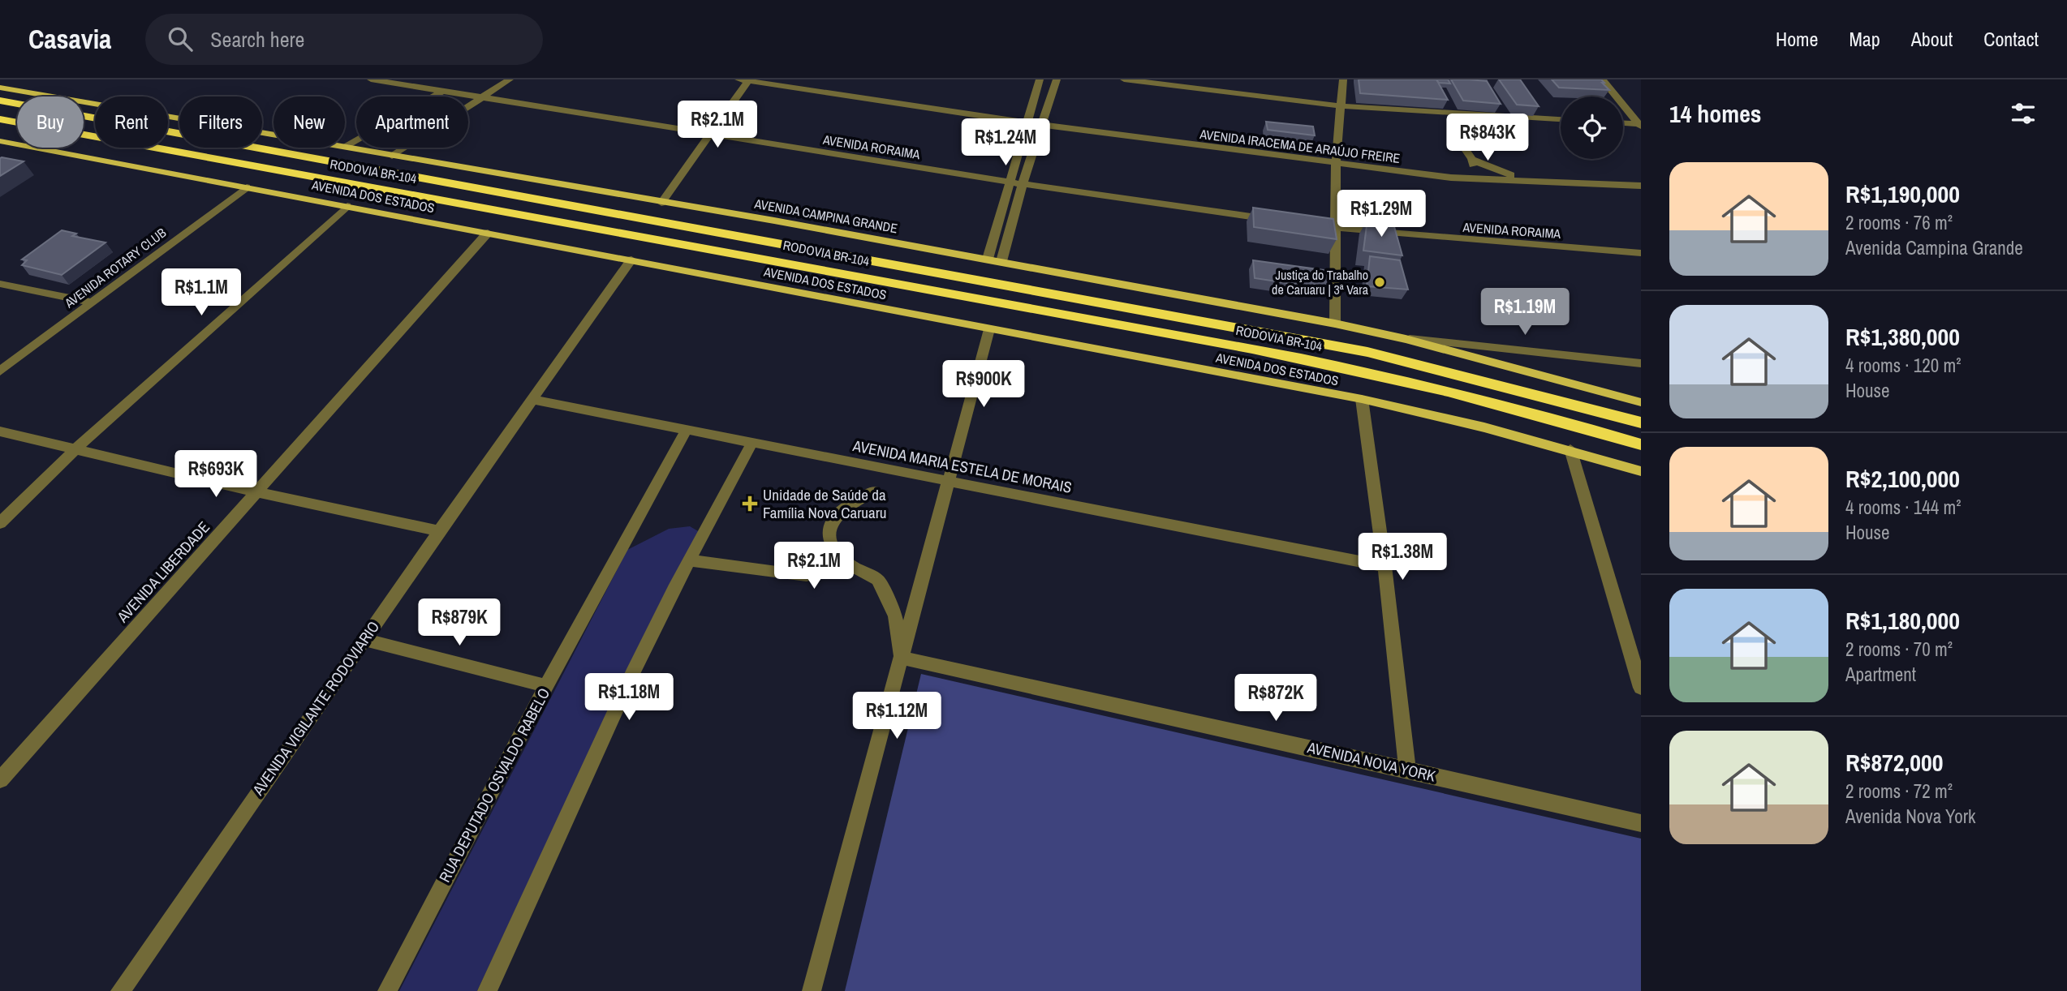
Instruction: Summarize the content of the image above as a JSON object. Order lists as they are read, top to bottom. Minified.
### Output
{"streets":{"highway":["RODOVIA BR-104"],"main road":["AVENIDA DOS ESTADOS","AVENIDA CAMPINA GRANDE"],"street":["AVENIDA IRACEMA DE ARAÚJO FREIRE","AVENIDA RORAIMA","AVENIDA ROTARY CLUB","AVENIDA MARIA ESTELA DE MORAIS","AVENIDA LIBERDADE","AVENIDA VIGILANTE RODOVIARIO","AVENIDA NOVA YORK","RUA DEPUTADO OSVALDO RABELO"]},"crossings":[["AVENIDA DOS ESTADOS","AVENIDA ROTARY CLUB"],["AVENIDA DOS ESTADOS","AVENIDA LIBERDADE"],["AVENIDA DOS ESTADOS","AVENIDA VIGILANTE RODOVIARIO"],["AVENIDA MARIA ESTELA DE MORAIS","AVENIDA VIGILANTE RODOVIARIO"],["AVENIDA MARIA ESTELA DE MORAIS","RUA DEPUTADO OSVALDO RABELO"]],"places":{"other":["Justiça do Trabalho de Caruaru | 3ª Vara"],"health":["Unidade de Saúde da Família Nova Caruaru"]},"page":{"header":"Casavia","search":"Search here","nav":["Home","Map","About","Contact"],"heading":"14 homes","chip":["Buy","Rent","Filters","New","Apartment"],"price":["R$2.1M","R$843K","R$1.24M","R$1.29M","R$1.1M","R$1.19M","R$900K","R$693K","R$1.38M","R$2.1M","R$879K","R$1.18M","R$872K","R$1.12M"],"list":[{"name":"R$1,190,000","note":"2 rooms · 76 m² · Avenida Campina Grande"},{"name":"R$1,380,000","note":"4 rooms · 120 m² · House"},{"name":"R$2,100,000","note":"4 rooms · 144 m² · House"},{"name":"R$1,180,000","note":"2 rooms · 70 m² · Apartment"},{"name":"R$872,000","note":"2 rooms · 72 m² · Avenida Nova York"}]}}
